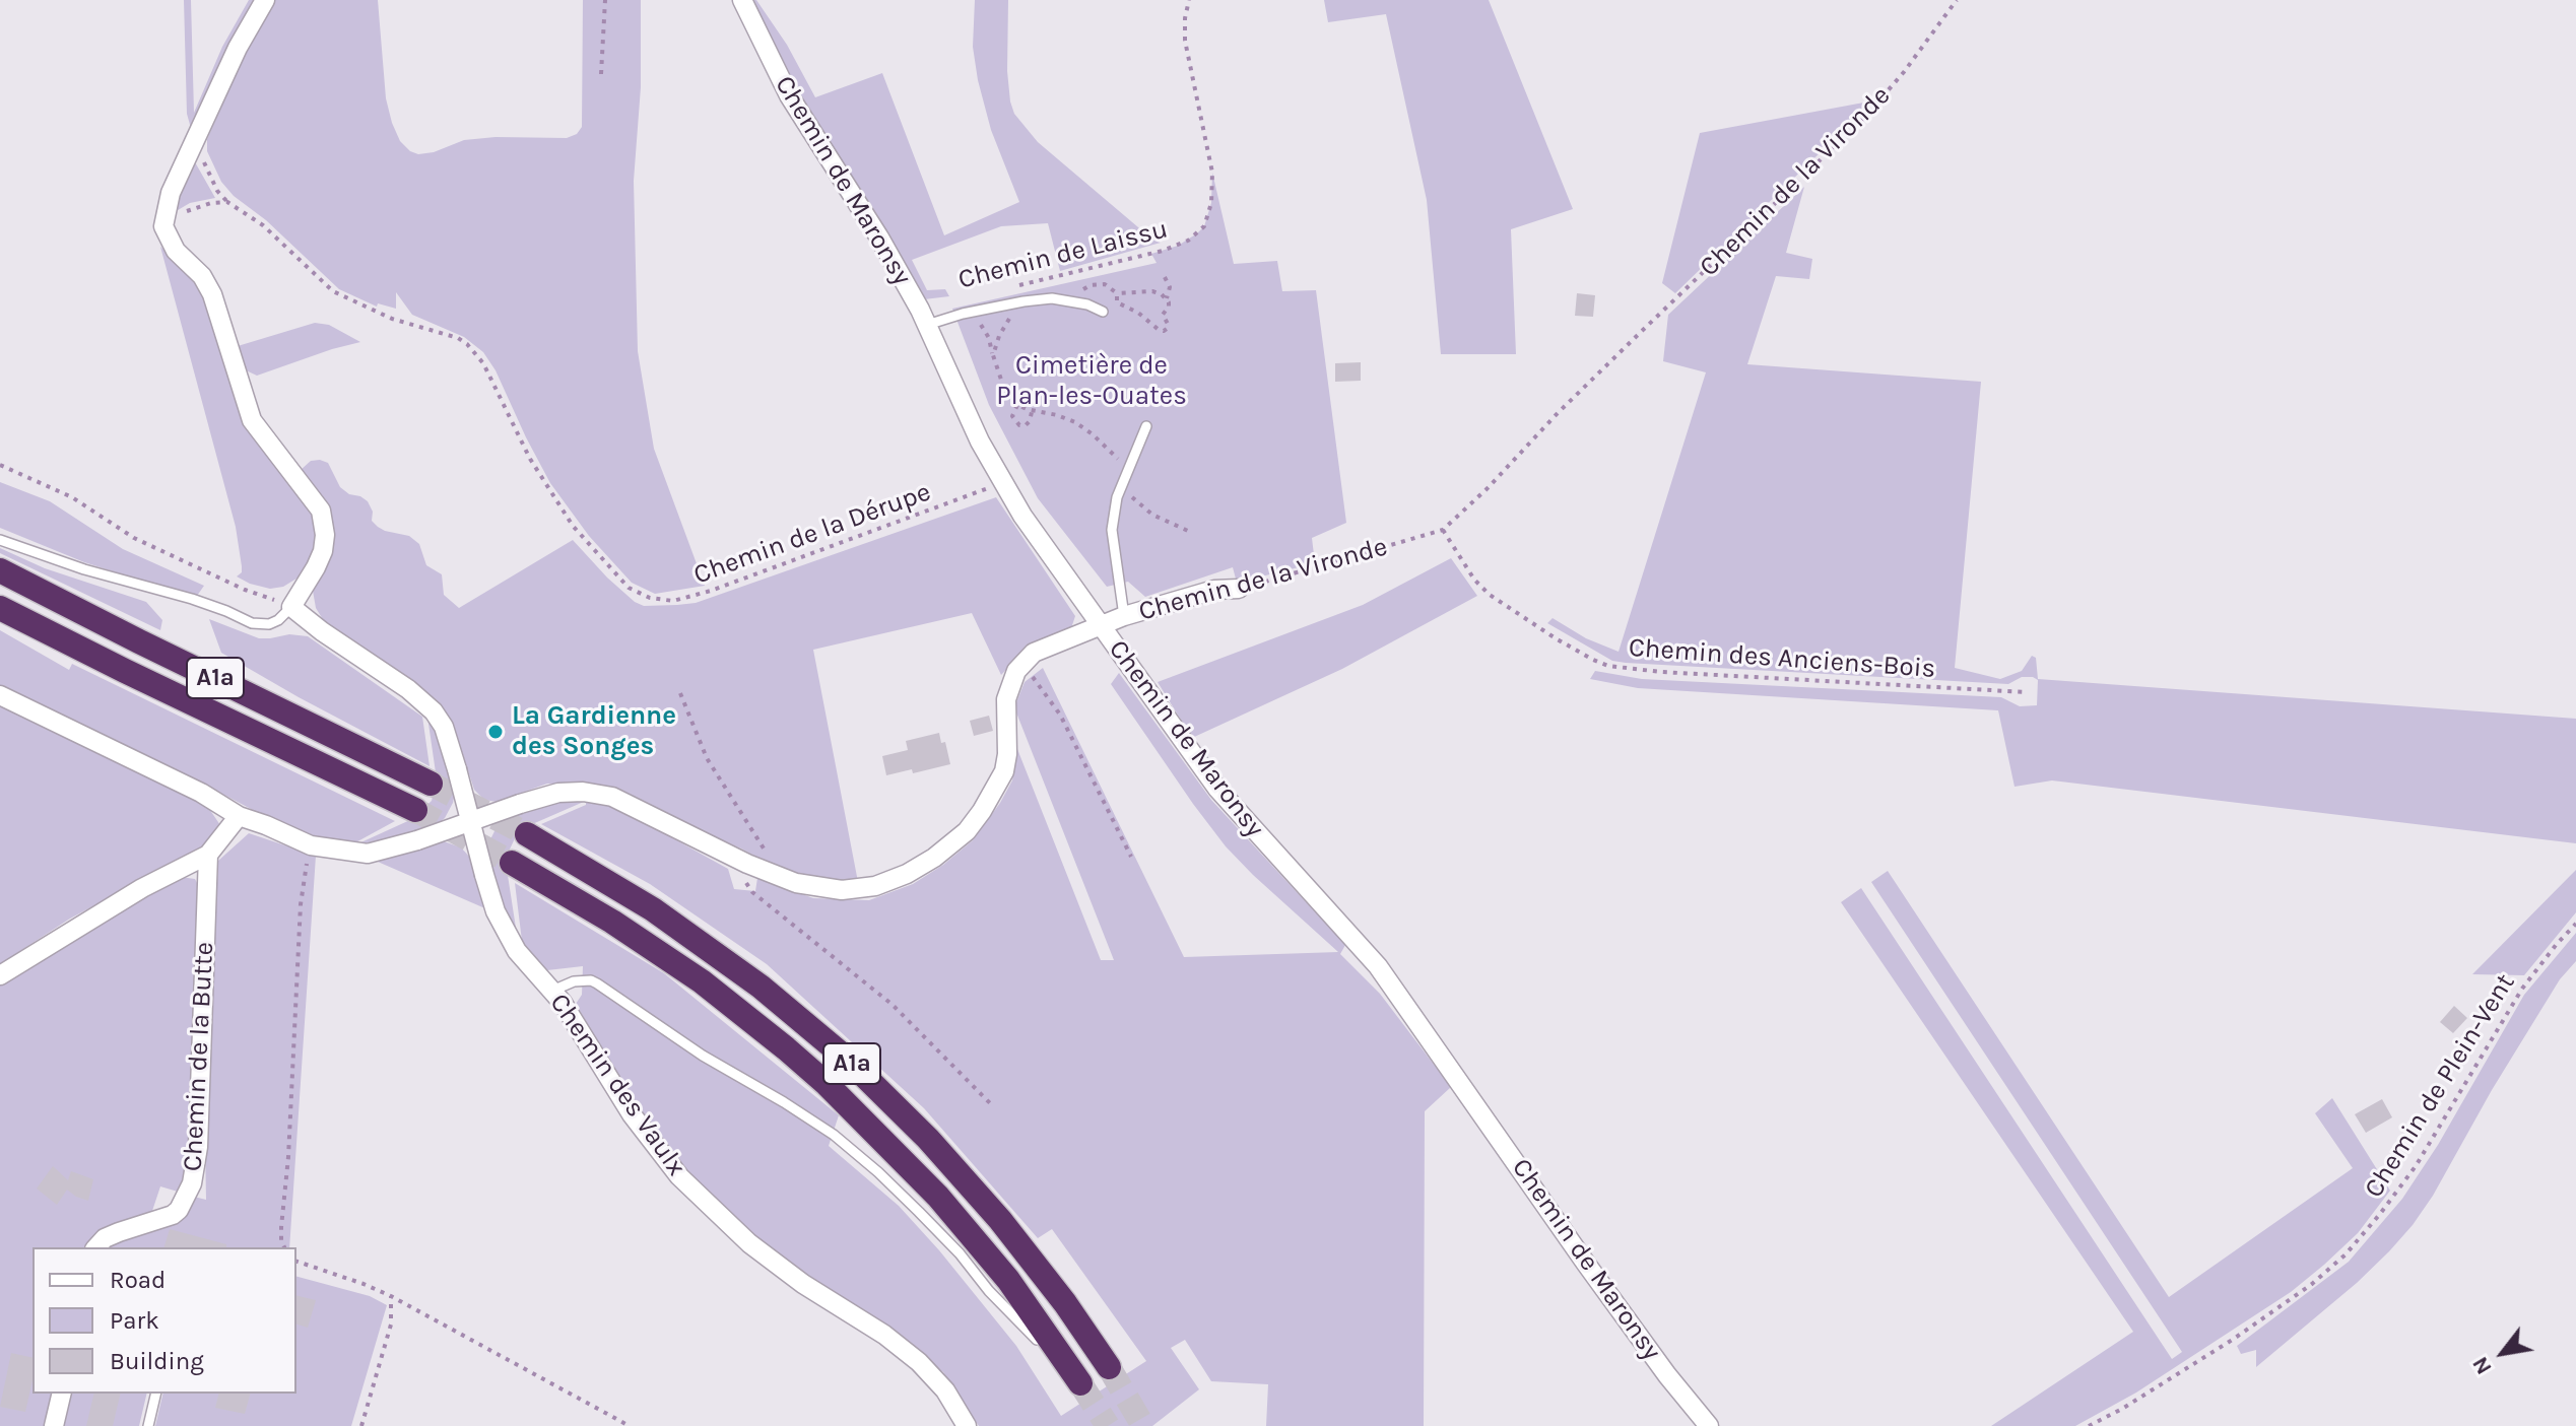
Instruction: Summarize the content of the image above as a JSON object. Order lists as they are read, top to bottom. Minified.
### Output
{"streets":{"highway":["A1a"],"street":["Chemin de Maronsy","Chemin de la Vironde","Chemin de la Butte","Chemin des Vaulx"],"path":["Chemin de Laissu","Chemin de la Dérupe","Chemin des Anciens-Bois","Chemin de Plein-Vent"]},"crossings":[["Chemin de Maronsy","Chemin de la Vironde"],["Chemin de Maronsy","Chemin de la Dérupe"],["Chemin de la Vironde","Chemin des Anciens-Bois"],["Chemin de la Vironde","Chemin des Vaulx"]],"parks":["Cimetière de Plan-les-Ouates"],"places":["La Gardienne des Songes"],"legend":["Road","Park","Building"],"north":"bottom left"}
